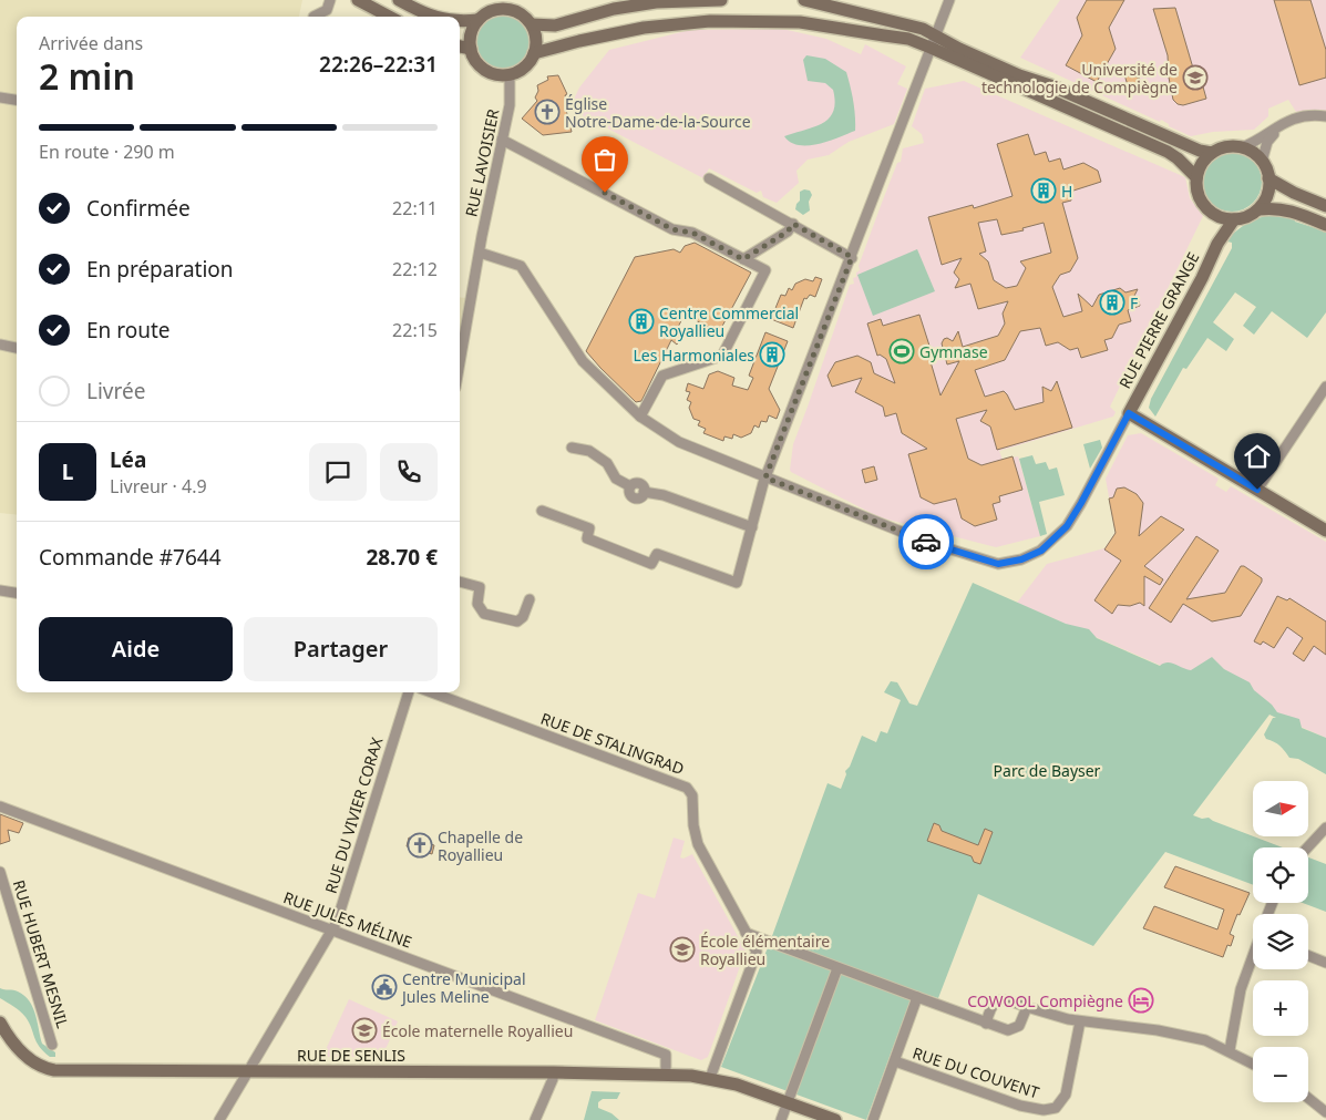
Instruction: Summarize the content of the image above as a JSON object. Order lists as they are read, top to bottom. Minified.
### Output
{"streets":{"main road":["RUE PIERRE GRANGE","RUE DE SENLIS"],"street":["RUE LAVOISIER","RUE DE STALINGRAD","RUE DU VIVIER CORAX","RUE JULES MÉLINE","RUE HUBERT MESNIL","RUE DU COUVENT"]},"crossings":[["RUE DE STALINGRAD","RUE DE SENLIS"],["RUE DU VIVIER CORAX","RUE JULES MÉLINE"],["RUE DU VIVIER CORAX","RUE DE SENLIS"],["RUE JULES MÉLINE","RUE DE SENLIS"]],"parks":["Parc de Bayser"],"places":{"school or university":["Université de technologie de Compiègne","École élémentaire Royallieu","École maternelle Royallieu"],"church":["Église Notre-Dame-de-la-Source","Chapelle de Royallieu"],"building":["H","F","Centre Commercial Royallieu","Les Harmoniales"],"sports":["Gymnase"],"public building":["Centre Municipal Jules Meline"],"hotel":["COWOOL Compiègne"]},"north":"right","page":{"heading":["2 min","Arrivée dans","22:26–22:31"],"panel":["Léa","Livreur · 4.9","Commande #7644","28.70 €"],"bar":"En route · 290 m","list":[["Confirmée","22:11"],["En préparation","22:12"],["En route","22:15"],"Livrée"],"round":"L","buttons":["Aide","Partager"],"map_buttons":["+","−"]}}
